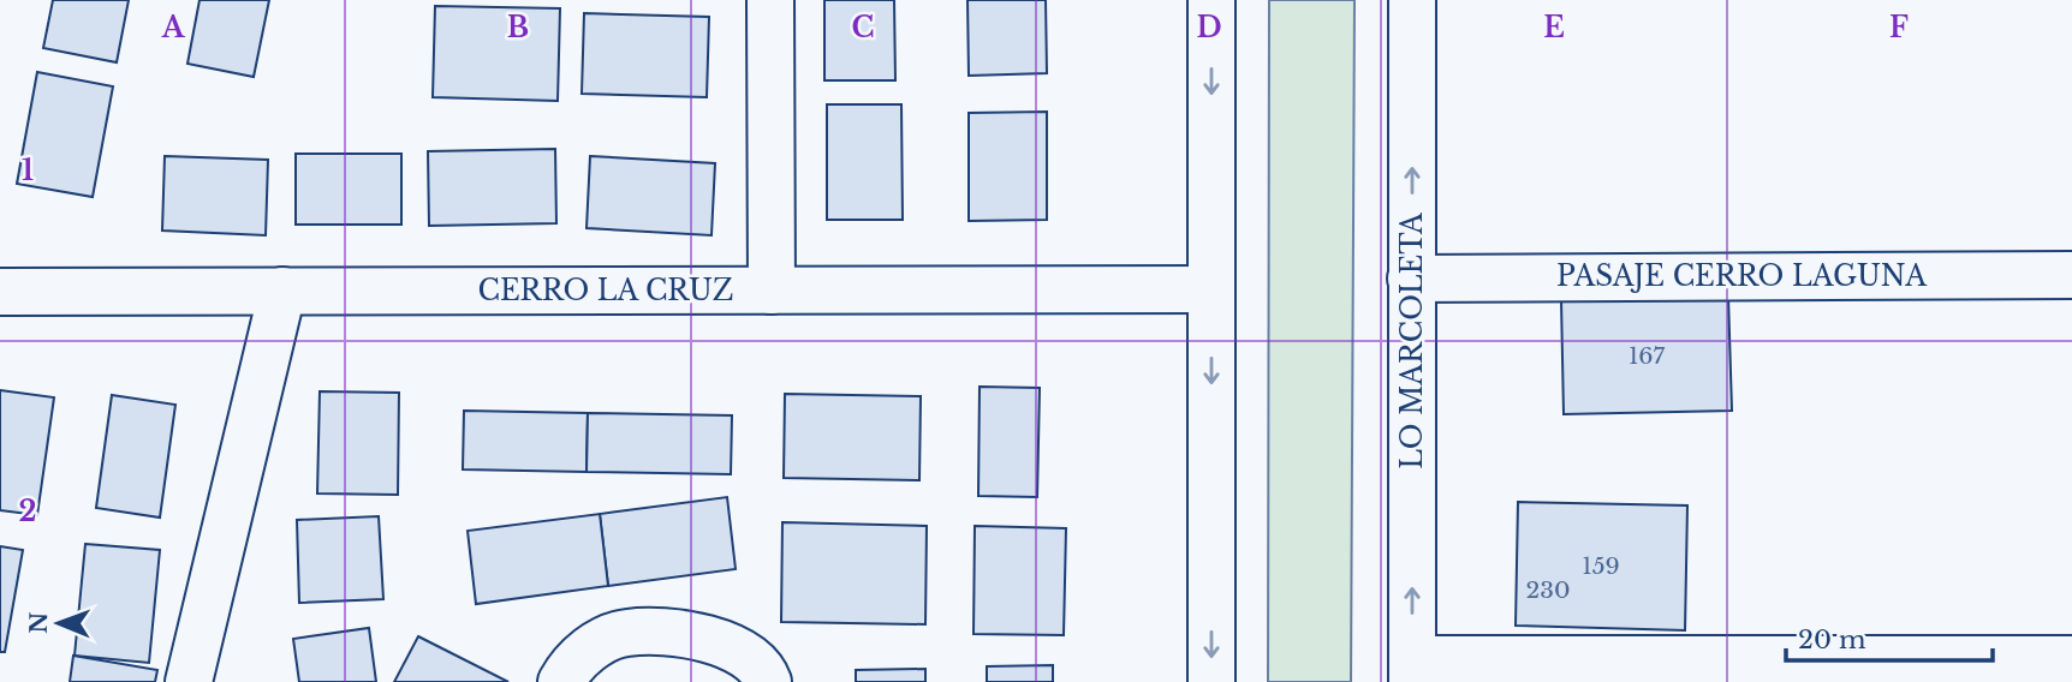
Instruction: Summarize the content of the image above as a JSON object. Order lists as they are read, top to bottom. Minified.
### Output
{"streets":{"street":["PASAJE CERRO LAGUNA","CERRO LA CRUZ","LO MARCOLETA"]},"crossings":[["PASAJE CERRO LAGUNA","LO MARCOLETA"]],"house_numbers":["167","159","230"],"scale_bar":"20 m","north":"left","grid":{"columns":["A","B","C","D","E","F"],"rows":["1","2"]}}
